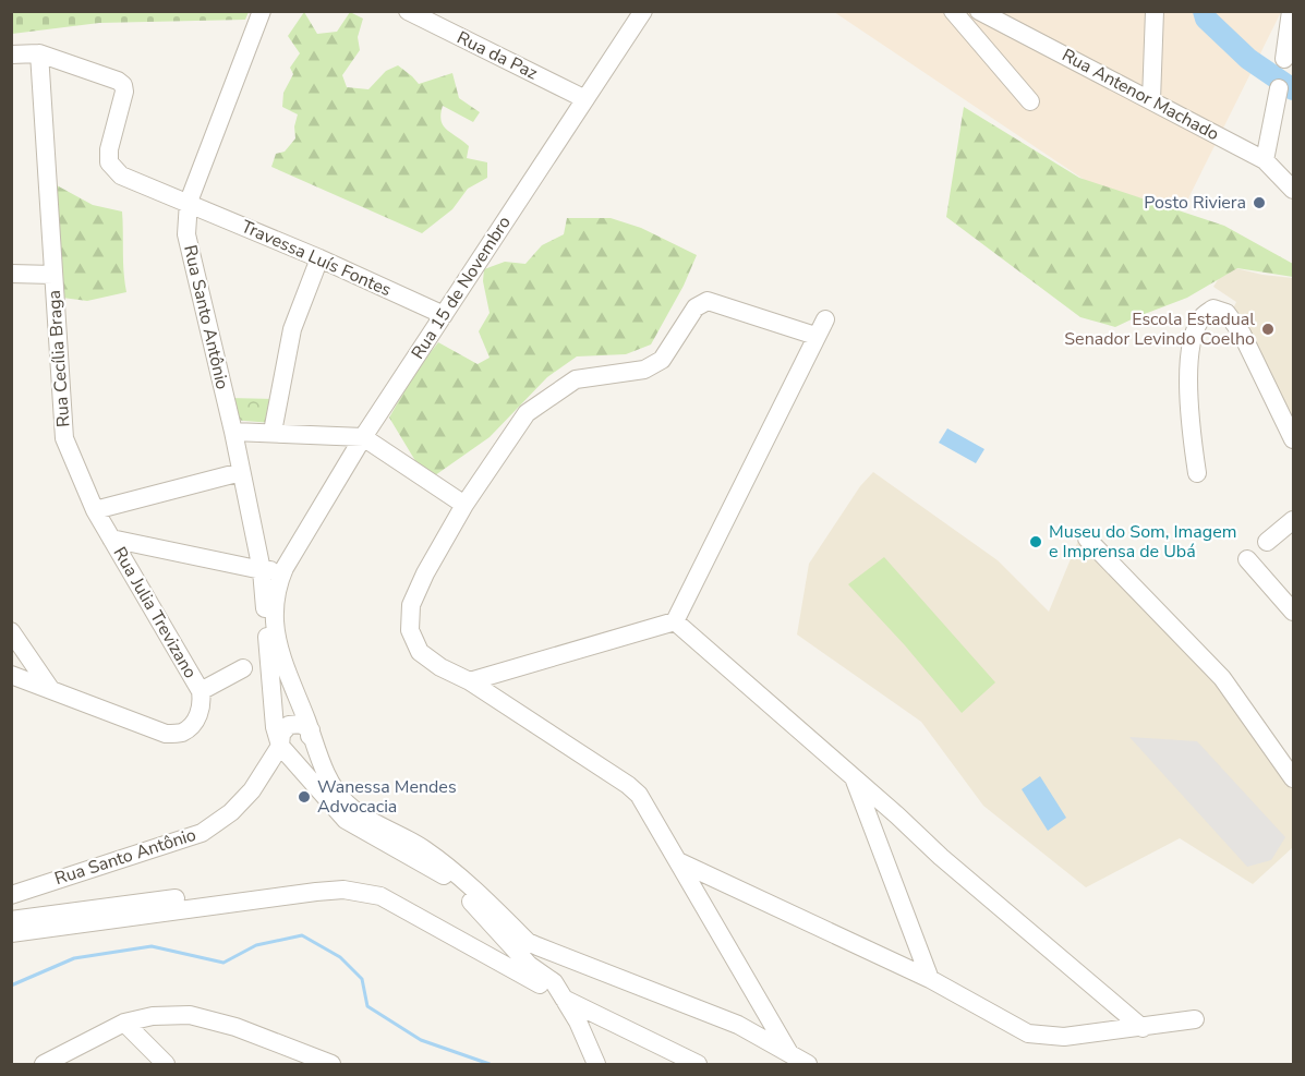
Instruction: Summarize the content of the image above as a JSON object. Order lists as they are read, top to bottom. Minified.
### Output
{"streets":{"street":["Rua da Paz","Rua Antenor Machado","Travessa Luís Fontes","Rua 15 de Novembro","Rua Santo Antônio","Rua Cecília Braga","Rua Julia Trevizano"]},"crossings":[["Rua da Paz","Rua 15 de Novembro"],["Travessa Luís Fontes","Rua 15 de Novembro"],["Travessa Luís Fontes","Rua Santo Antônio"],["Travessa Luís Fontes","Rua Cecília Braga"],["Rua 15 de Novembro","Rua Santo Antônio"],["Rua Cecília Braga","Rua Julia Trevizano"]],"places":["Posto Riviera","Escola Estadual Senador Levindo Coelho","Museu do Som, Imagem e Imprensa de Ubá","Wanessa Mendes Advocacia"]}
